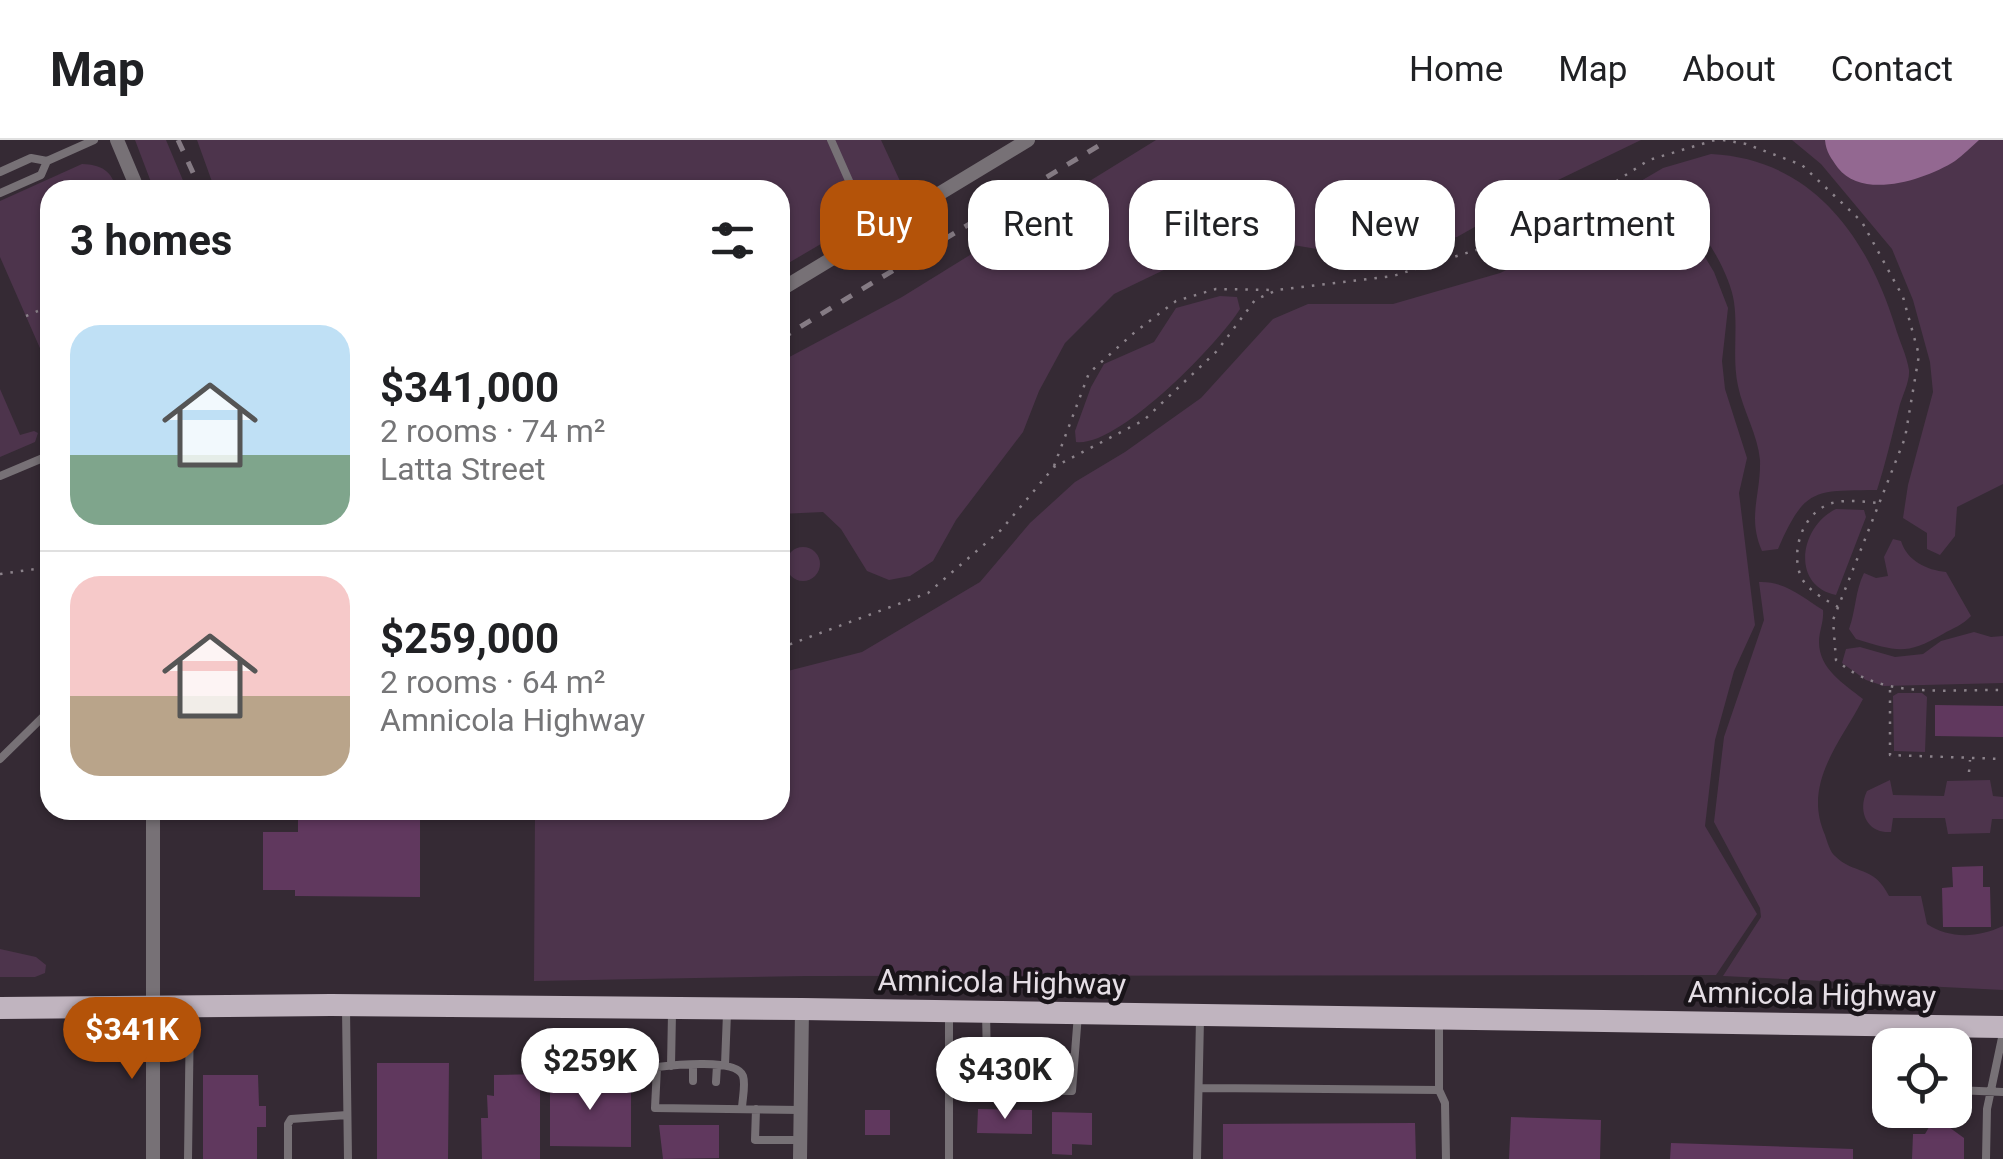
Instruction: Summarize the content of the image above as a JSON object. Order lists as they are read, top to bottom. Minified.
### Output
{"streets":{"main road":["Amnicola Highway"]},"page":{"header":"Map","nav":["Home","Map","About","Contact"],"chip":["Buy","Rent","Filters","New","Apartment"],"heading":"3 homes","list":[{"name":"$341,000","note":"2 rooms · 74 m² · Latta Street"},{"name":"$259,000","note":"2 rooms · 64 m² · Amnicola Highway"}],"price":["$341K","$259K","$430K"]}}
